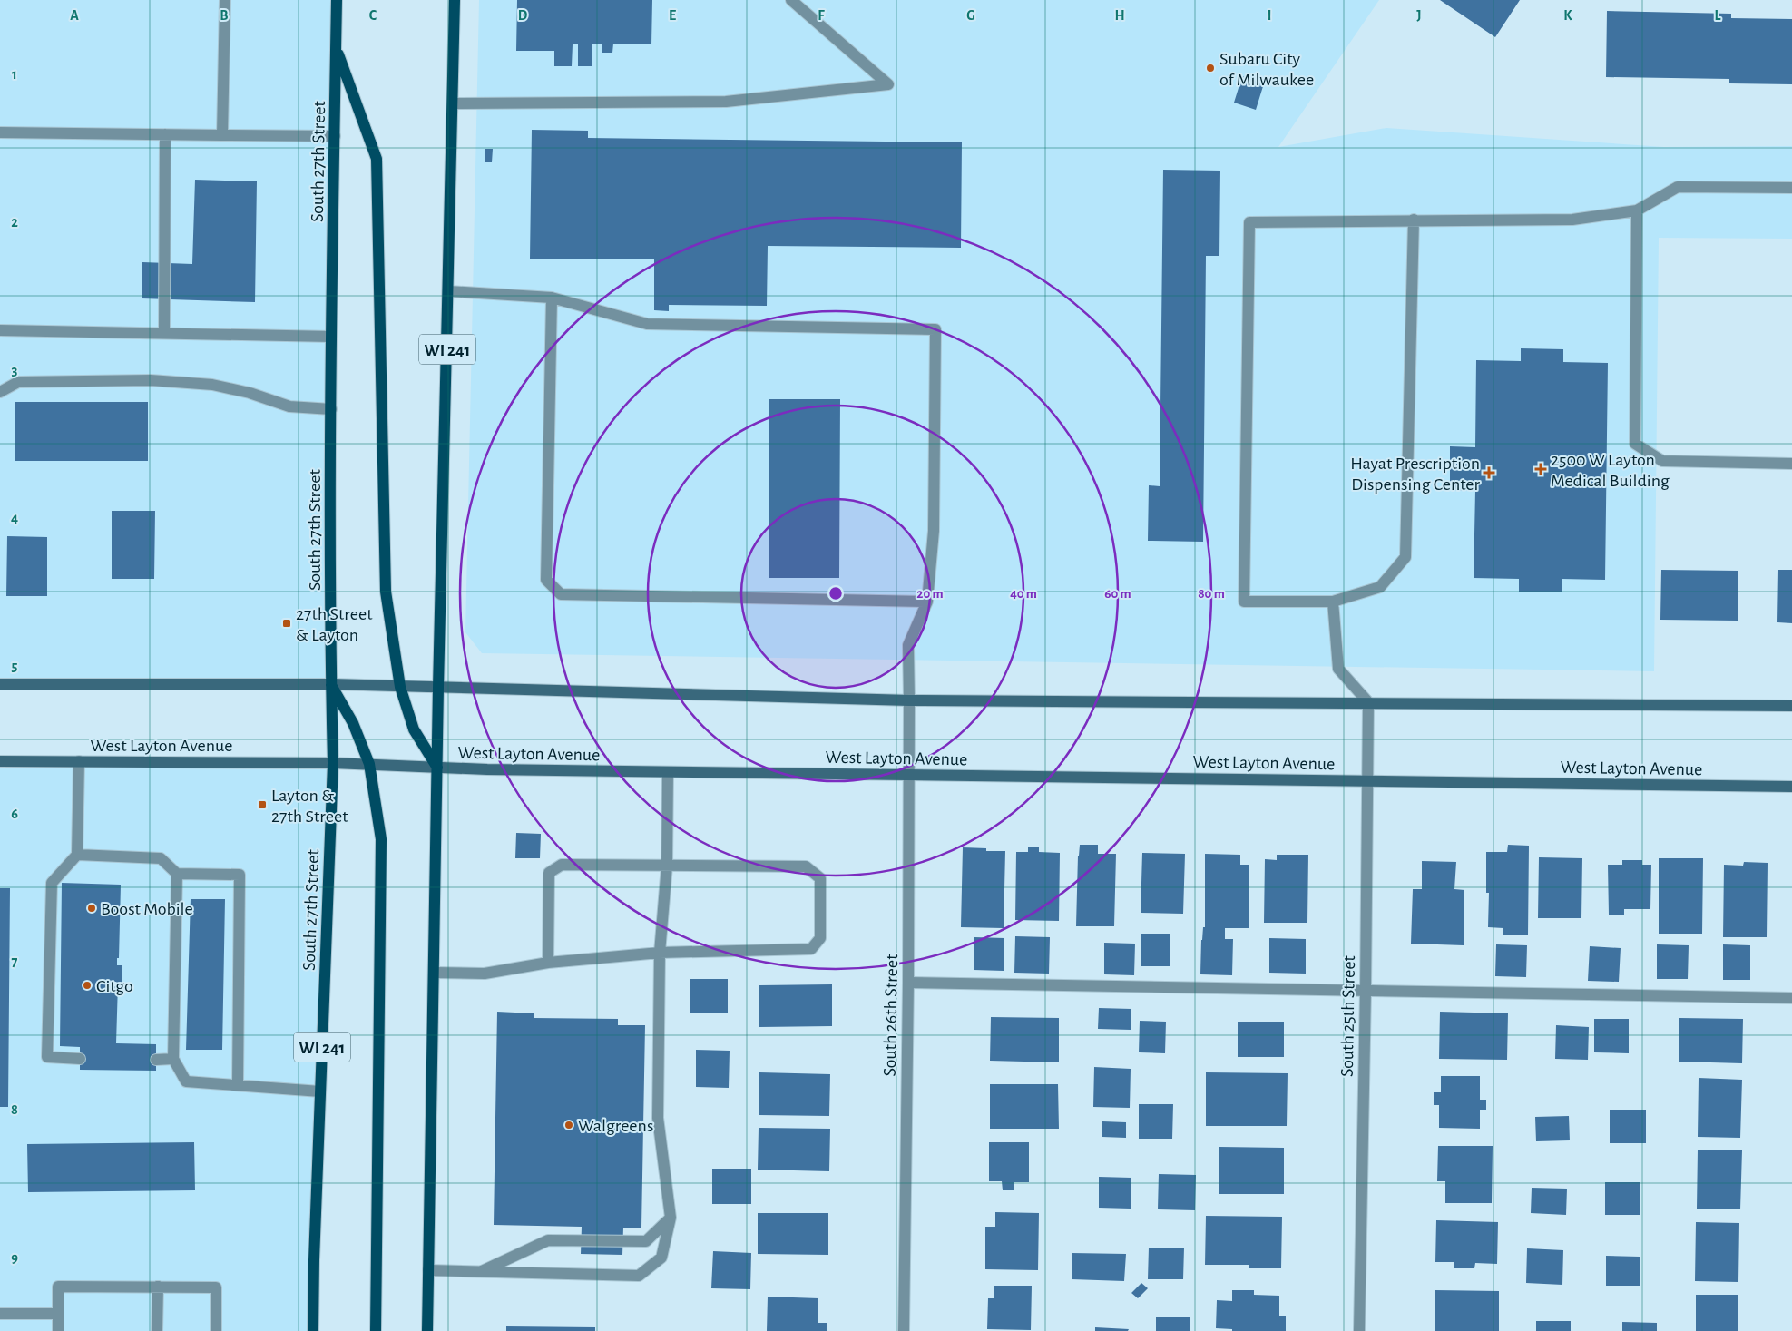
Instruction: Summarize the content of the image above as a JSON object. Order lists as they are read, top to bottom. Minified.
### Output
{"streets":{"main road":["South 27th Street","WI 241","West Layton Avenue"],"street":["South 26th Street","South 25th Street"]},"crossings":[["South 27th Street","West Layton Avenue"],["WI 241","West Layton Avenue"],["West Layton Avenue","South 26th Street"],["West Layton Avenue","South 25th Street"]],"places":{"other":["Subaru City of Milwaukee","Boost Mobile","Citgo","Walgreens"],"health":["2500 W Layton Medical Building","Hayat Prescription Dispensing Center"],"transit":["27th Street & Layton","Layton & 27th Street"]},"grid":{"columns":["A","B","C","D","E","F","G","H","I","J","K","L"],"rows":["1","2","3","4","5","6","7","8","9"]},"rings":["20 m","40 m","60 m","80 m"]}
